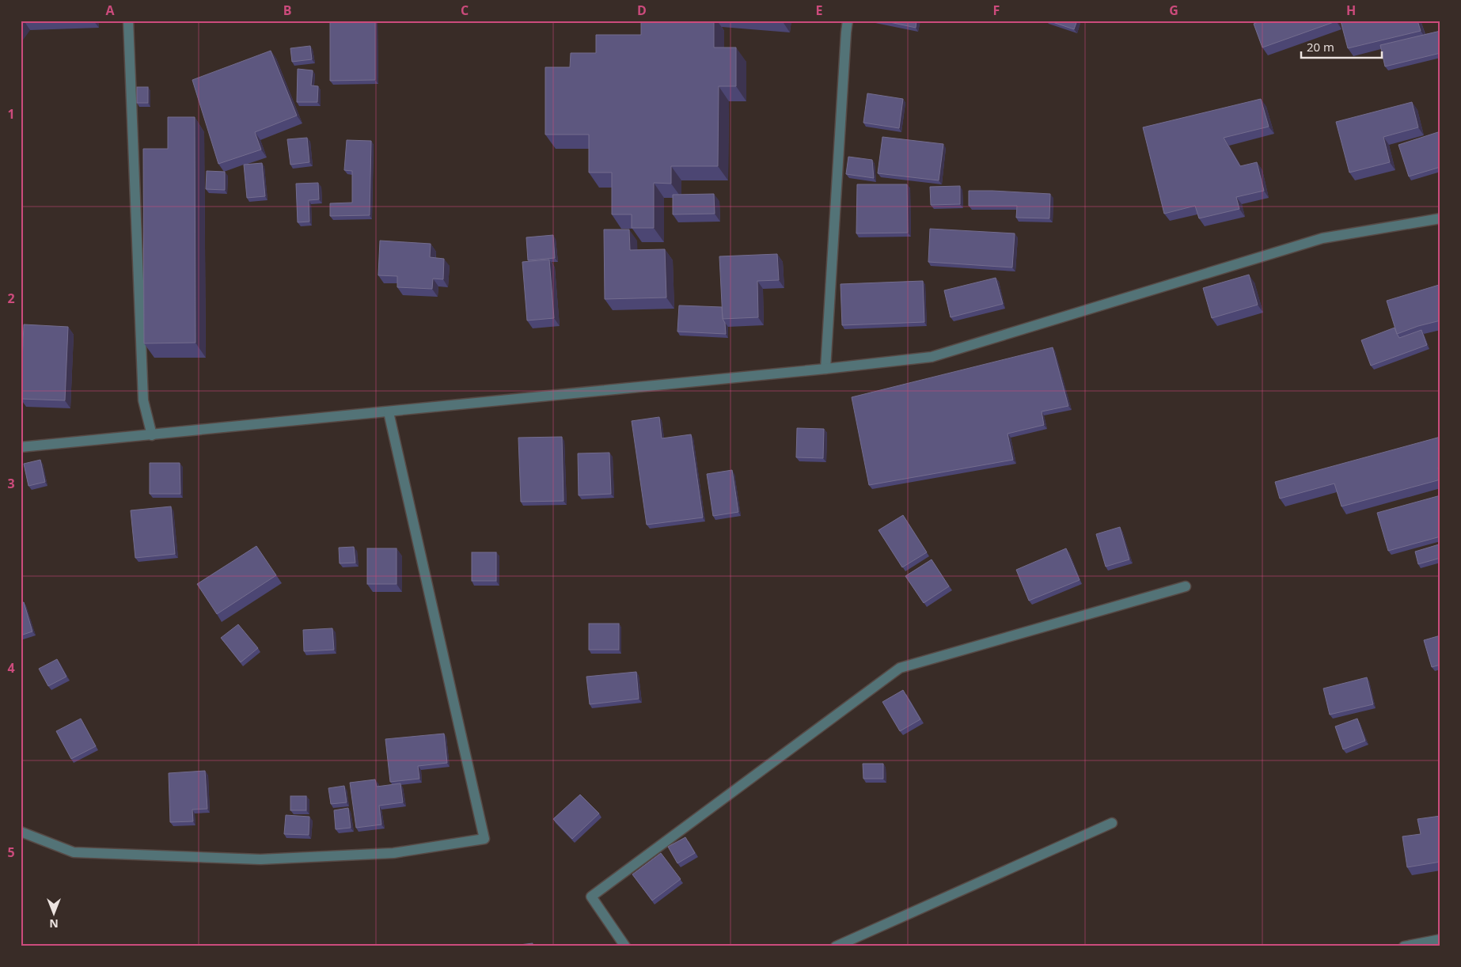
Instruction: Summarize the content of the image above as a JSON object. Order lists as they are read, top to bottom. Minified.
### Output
{"scale_bar":"20 m","north":"bottom","grid":{"columns":["A","B","C","D","E","F","G","H"],"rows":["1","2","3","4","5"]}}
